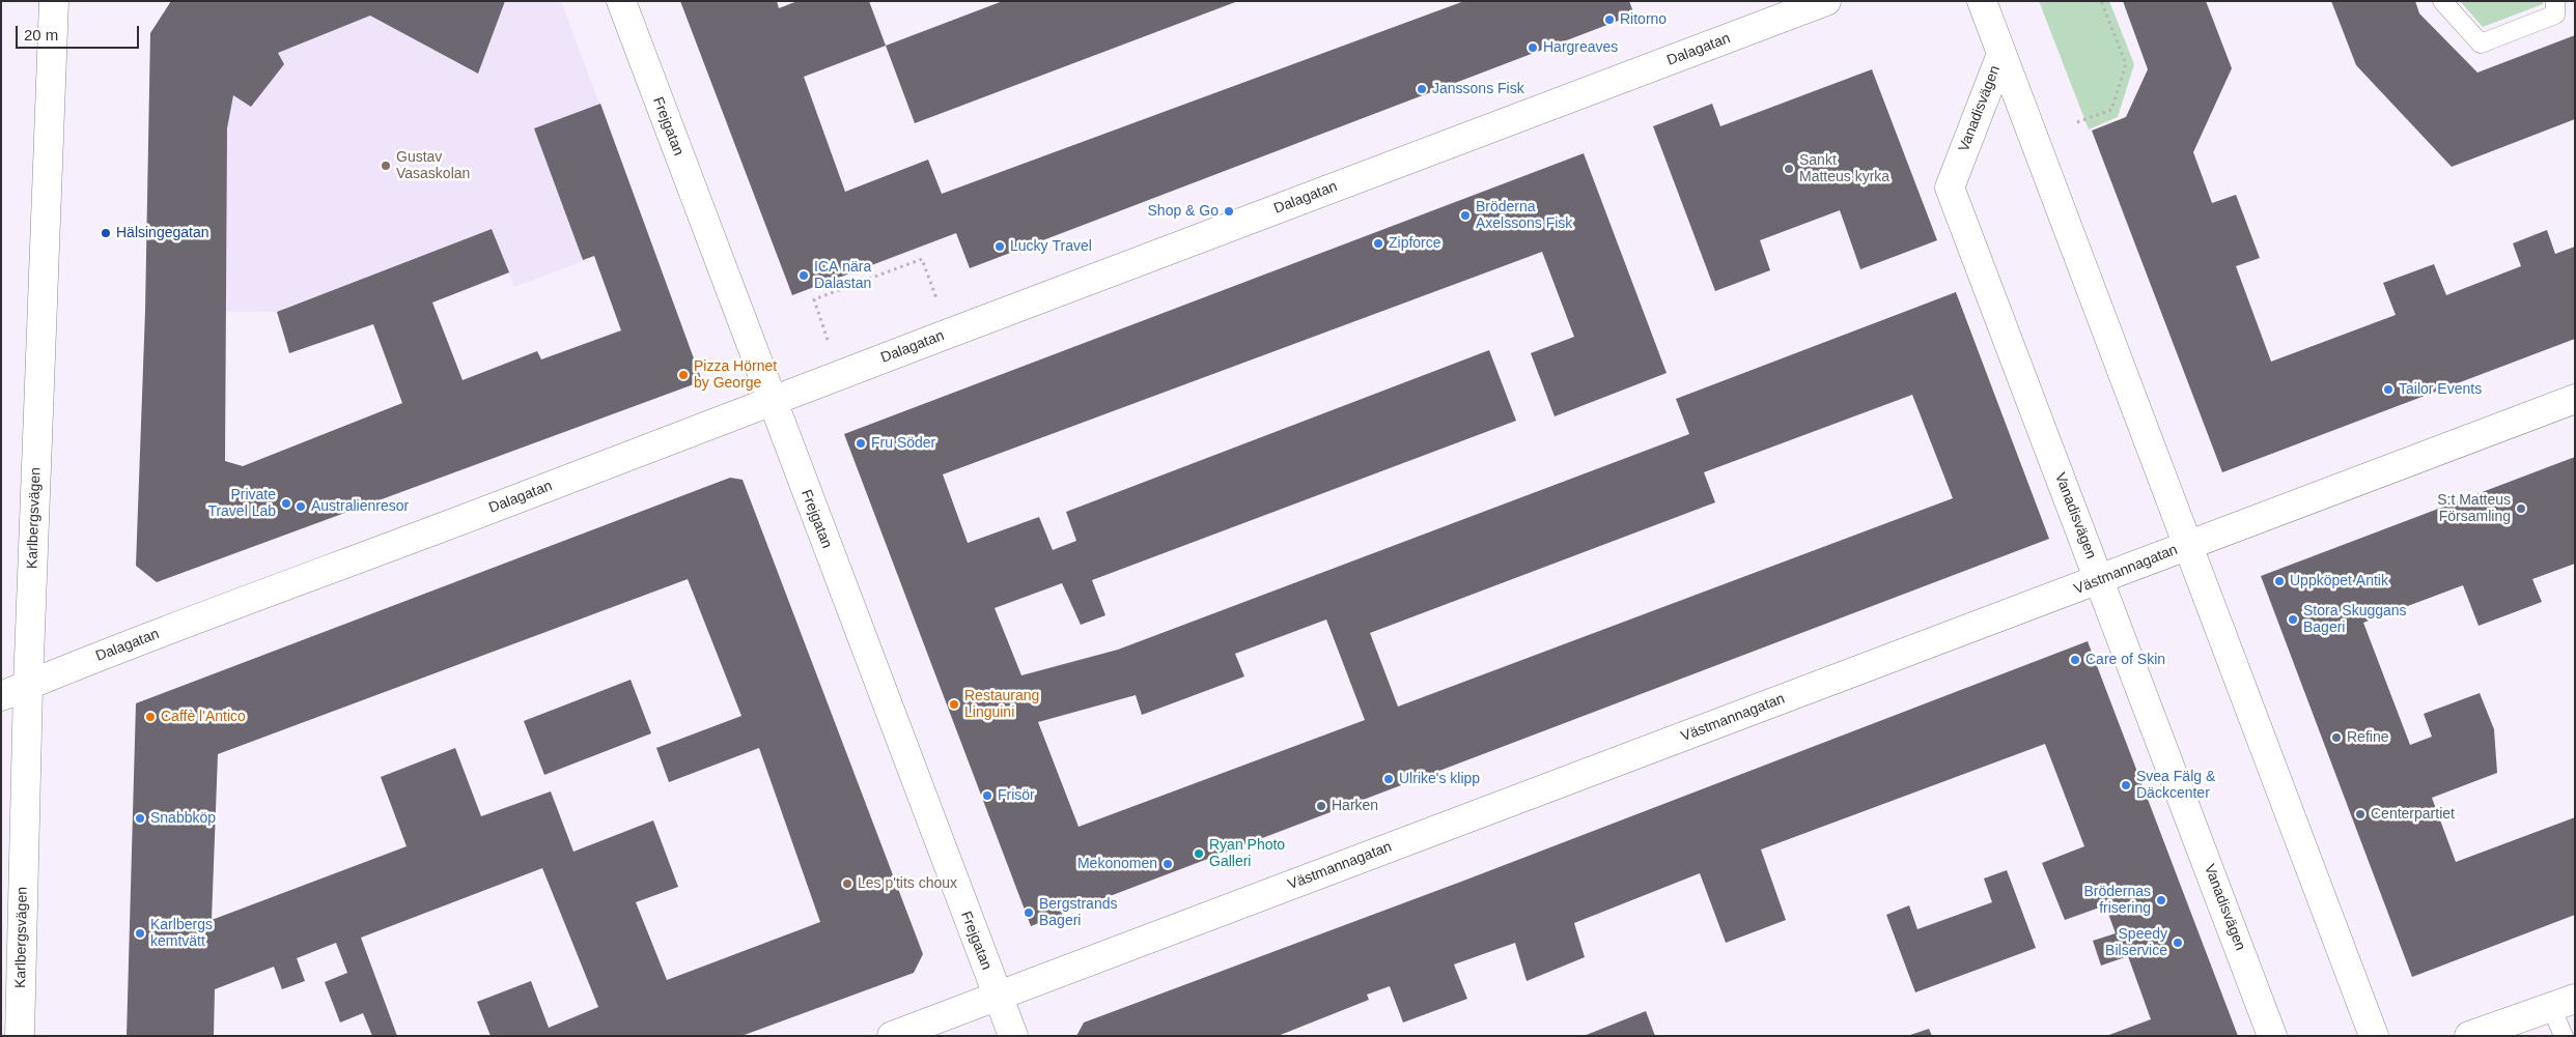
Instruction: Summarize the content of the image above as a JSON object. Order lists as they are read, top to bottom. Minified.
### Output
{"streets":{"street":["Dalagatan","Vanadisvägen","Frejgatan","Karlbergsvägen","Västmannagatan"]},"crossings":[["Dalagatan","Frejgatan"],["Dalagatan","Karlbergsvägen"],["Vanadisvägen","Västmannagatan"],["Frejgatan","Västmannagatan"]],"places":["Ritorno","Hargreaves","Janssons Fisk","Gustav Vasaskolan","Sankt Matteus kyrka","Shop & Go","Bröderna Axelssons Fisk","Hälsingegatan","Zipforce","Lucky Travel","ICA nära Dalastan","Pizza Hörnet by George","Tailor Events","Fru Söder","Private Travel Lab","Australienresor","S:t Matteus Församling","Uppköpet Antik","Stora Skuggans Bageri","Care of Skin","Restaurang Linguini","Caffè l'Antico","Refine","Ulrike's klipp","Svea Fälg & Däckcenter","Frisör","Harken","Centerpartiet","Snabbköp","Ryan Photo Galleri","Mekonomen","Les p'tits choux","Brödernas frisering","Bergstrands Bageri","Karlbergs kemtvätt","Speedy Bilservice"],"scale_bar":"20 m"}
